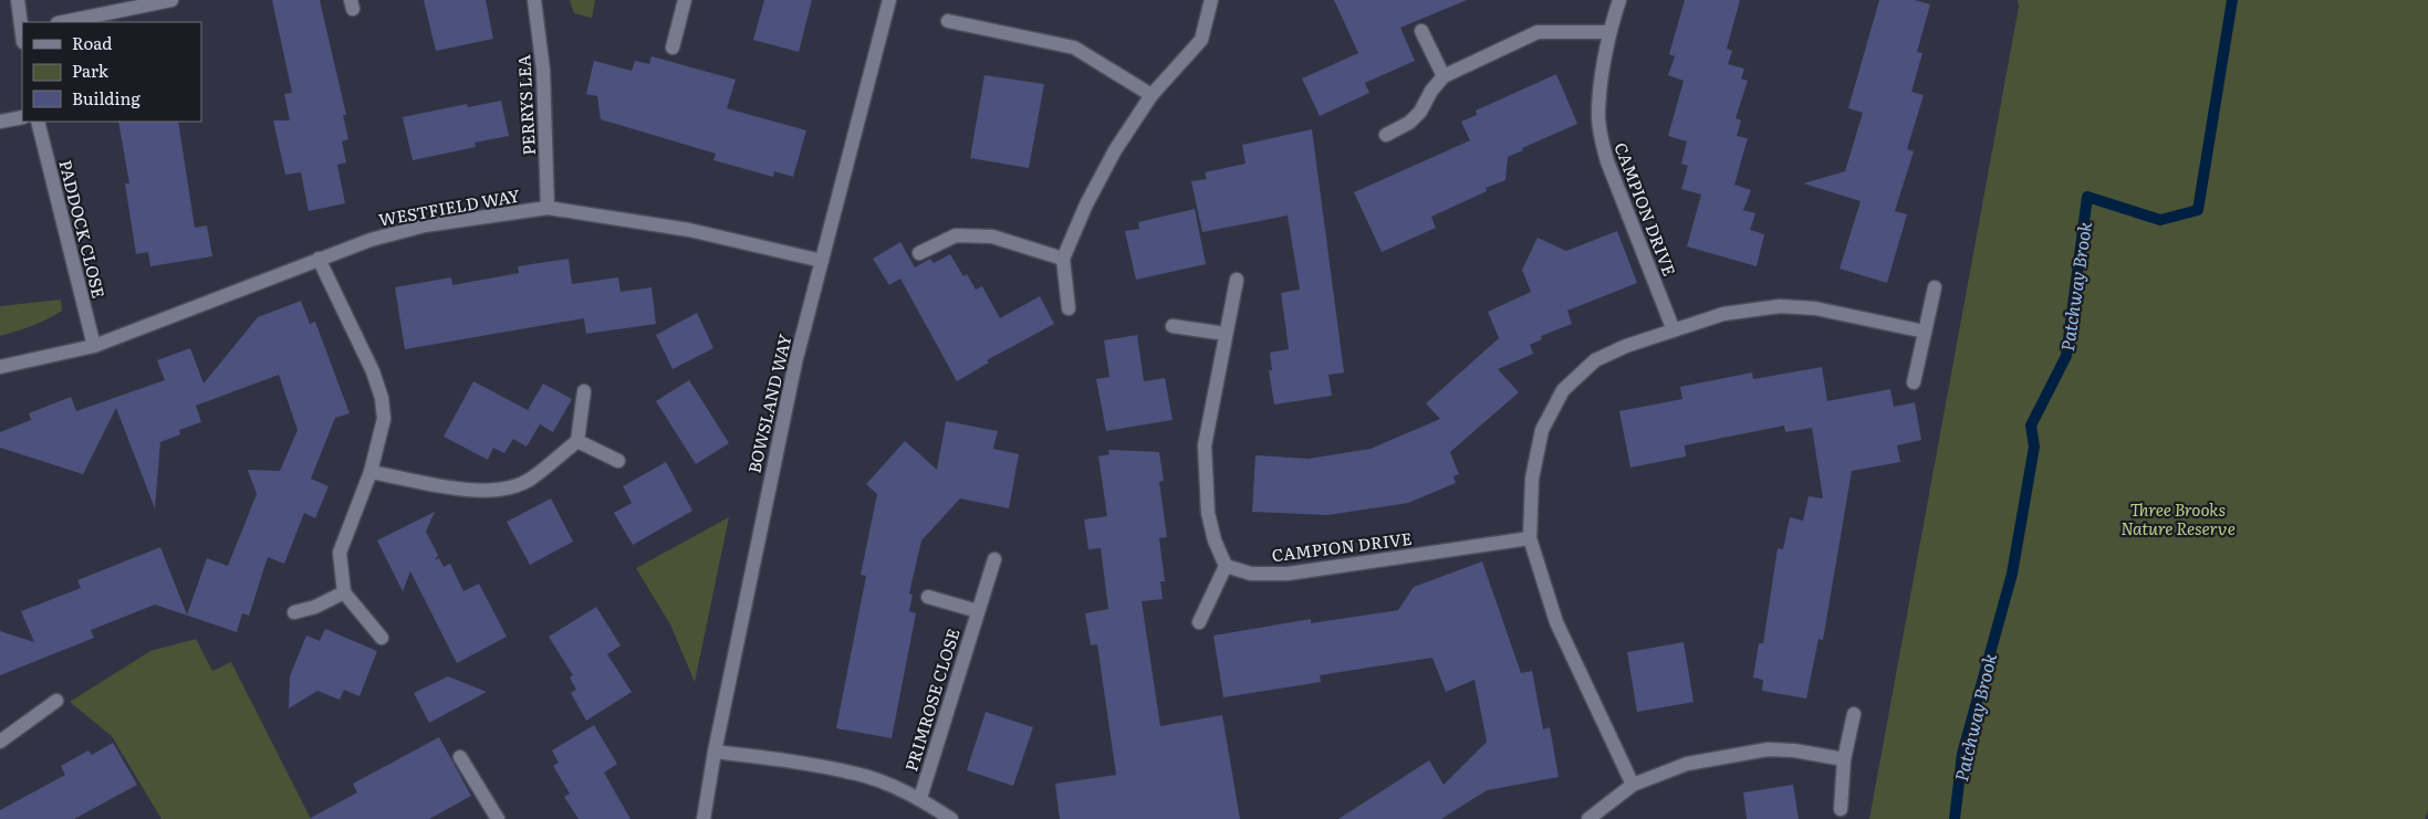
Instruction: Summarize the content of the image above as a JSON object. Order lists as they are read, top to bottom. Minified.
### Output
{"streets":{"street":["PERRYS LEA","WESTFIELD WAY","CAMPION DRIVE","PADDOCK CLOSE","BOWSLAND WAY","PRIMROSE CLOSE"]},"crossings":[["PERRYS LEA","WESTFIELD WAY"],["WESTFIELD WAY","PADDOCK CLOSE"],["WESTFIELD WAY","BOWSLAND WAY"]],"water":["Patchway Brook"],"parks":["Three Brooks Nature Reserve"],"legend":["Road","Park","Building"]}
